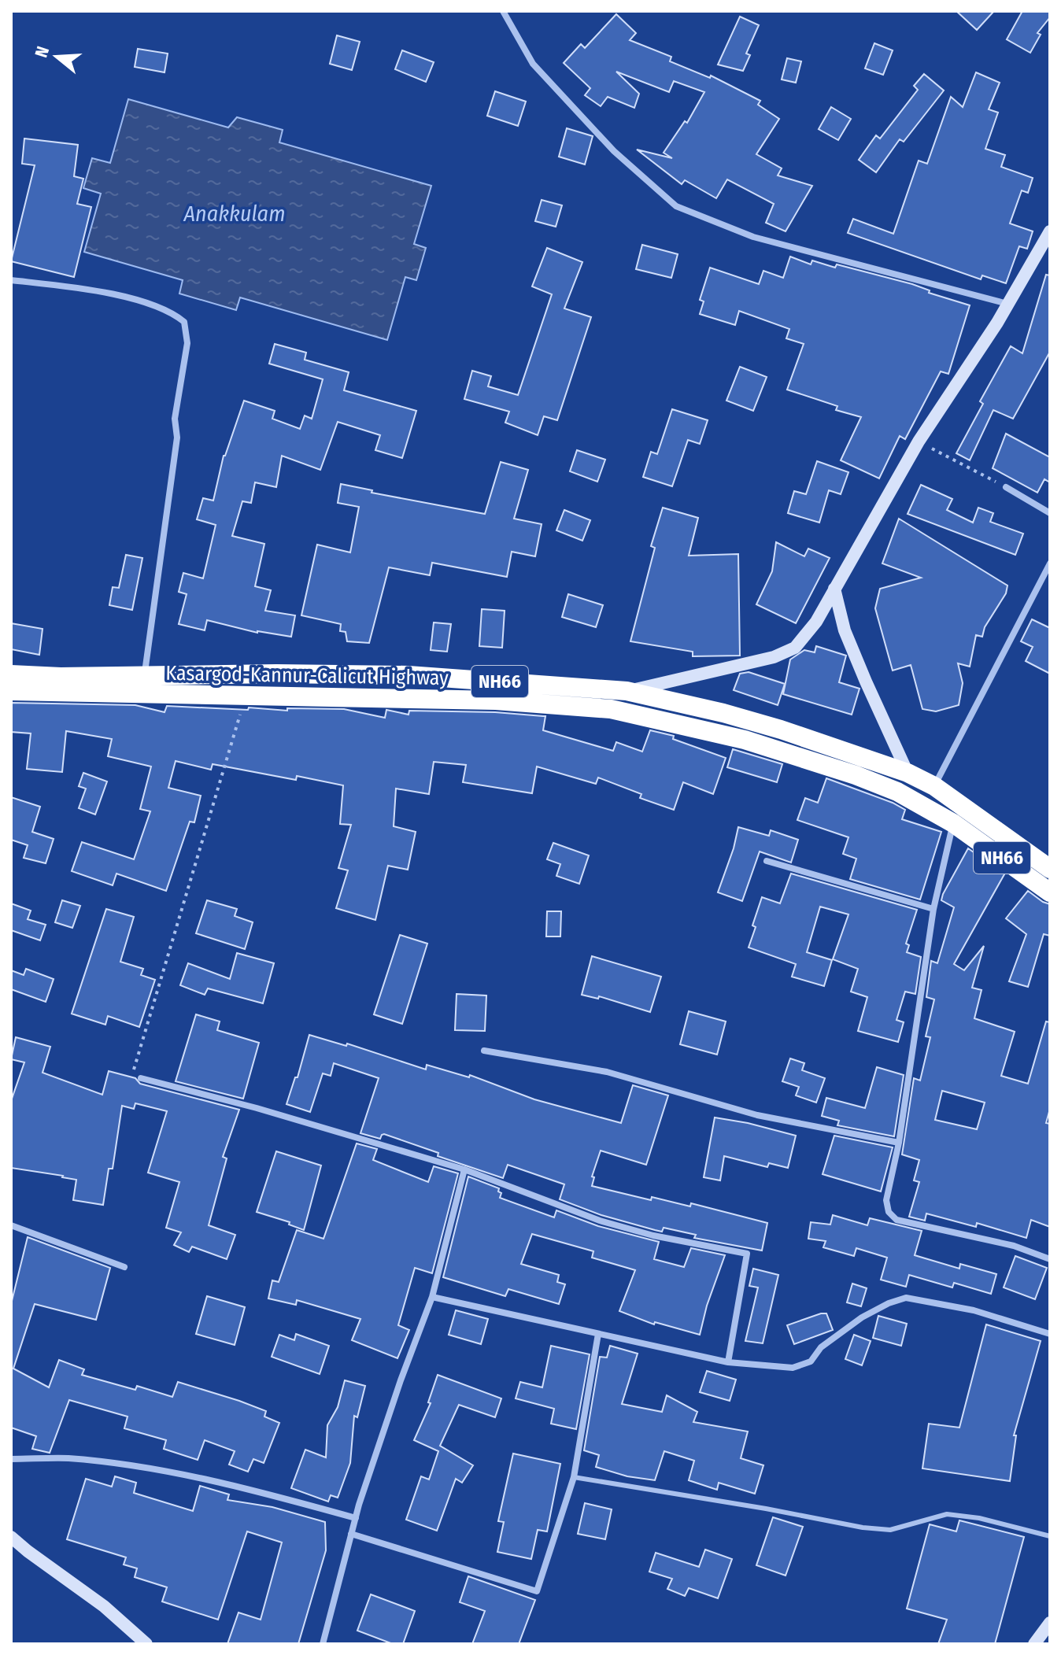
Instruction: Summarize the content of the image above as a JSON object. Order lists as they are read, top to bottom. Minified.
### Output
{"streets":{"highway":["Kasargod-Kannur-Calicut Highway","NH66"]},"water":["Anakkulam"],"north":"left"}
